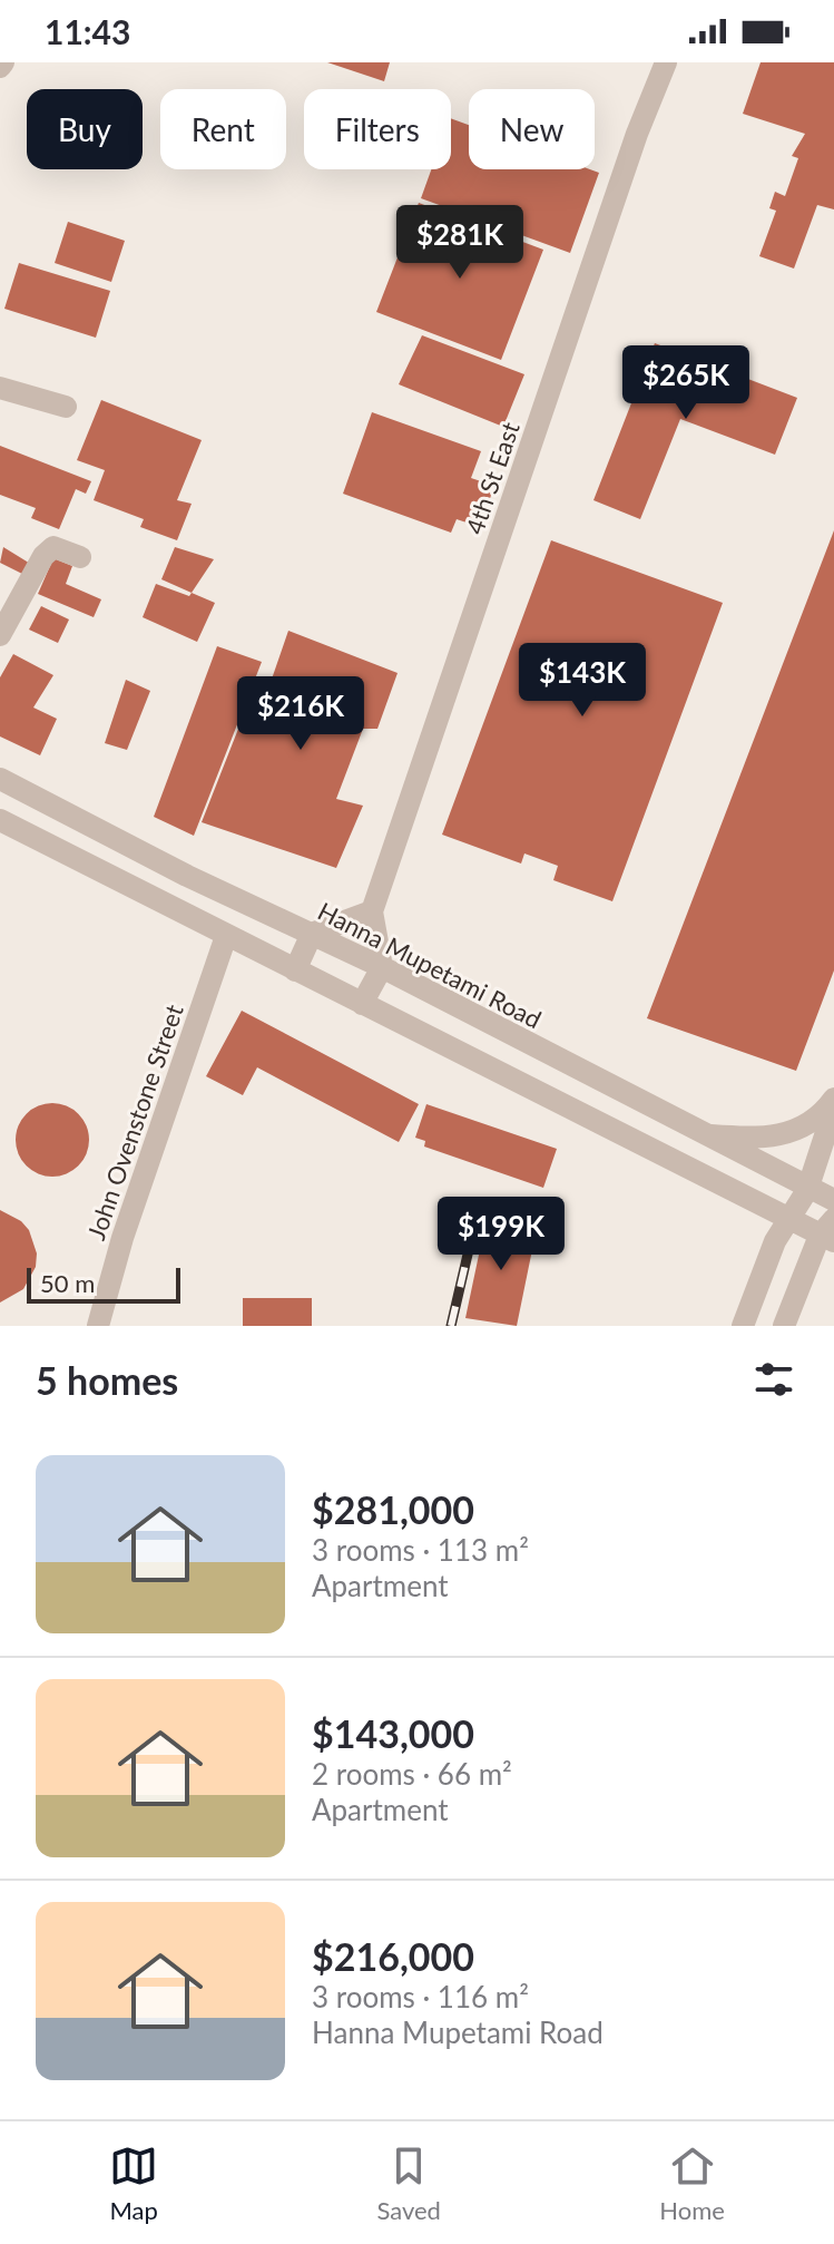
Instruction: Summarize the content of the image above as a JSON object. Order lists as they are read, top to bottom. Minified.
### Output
{"streets":{"street":["4th St East","Hanna Mupetami Road","John Ovenstone Street"]},"crossings":[["4th St East","Hanna Mupetami Road"]],"scale_bar":"50 m","page":{"status":"11:43","chip":["Buy","Rent","Filters","New"],"price":["$281K","$265K","$143K","$216K","$199K"],"scale":"50 m","heading":"5 homes","list":[{"name":"$281,000","note":"3 rooms · 113 m² · Apartment"},{"name":"$143,000","note":"2 rooms · 66 m² · Apartment"},{"name":"$216,000","note":"3 rooms · 116 m² · Hanna Mupetami Road"}],"tabs":["Map","Saved","Home"]}}
